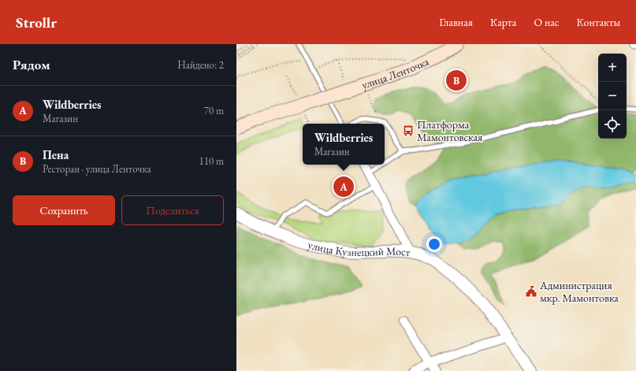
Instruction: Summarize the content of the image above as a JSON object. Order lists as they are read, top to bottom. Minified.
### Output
{"streets":{"main road":["улица Ленточка"],"street":["улица Кузнецкий Мост"]},"places":{"bus stop":["Платформа Мамонтовская"],"public building":["Администрация мкр. Мамонтовка"]},"page":{"header":"Strollr","nav":["Главная","Карта","О нас","Контакты"],"heading":["Рядом","Найдено: 2"],"map_buttons":["+","−"],"pins":["B","A"],"list":[{"mark":"A","name":"Wildberries","note":"Магазин","value":"70 m"},{"mark":"B","name":"Пена","note":"Ресторан · улица Ленточка","value":"110 m"}],"popup":["Wildberries","Магазин"],"buttons":["Сохранить","Поделиться"]}}
